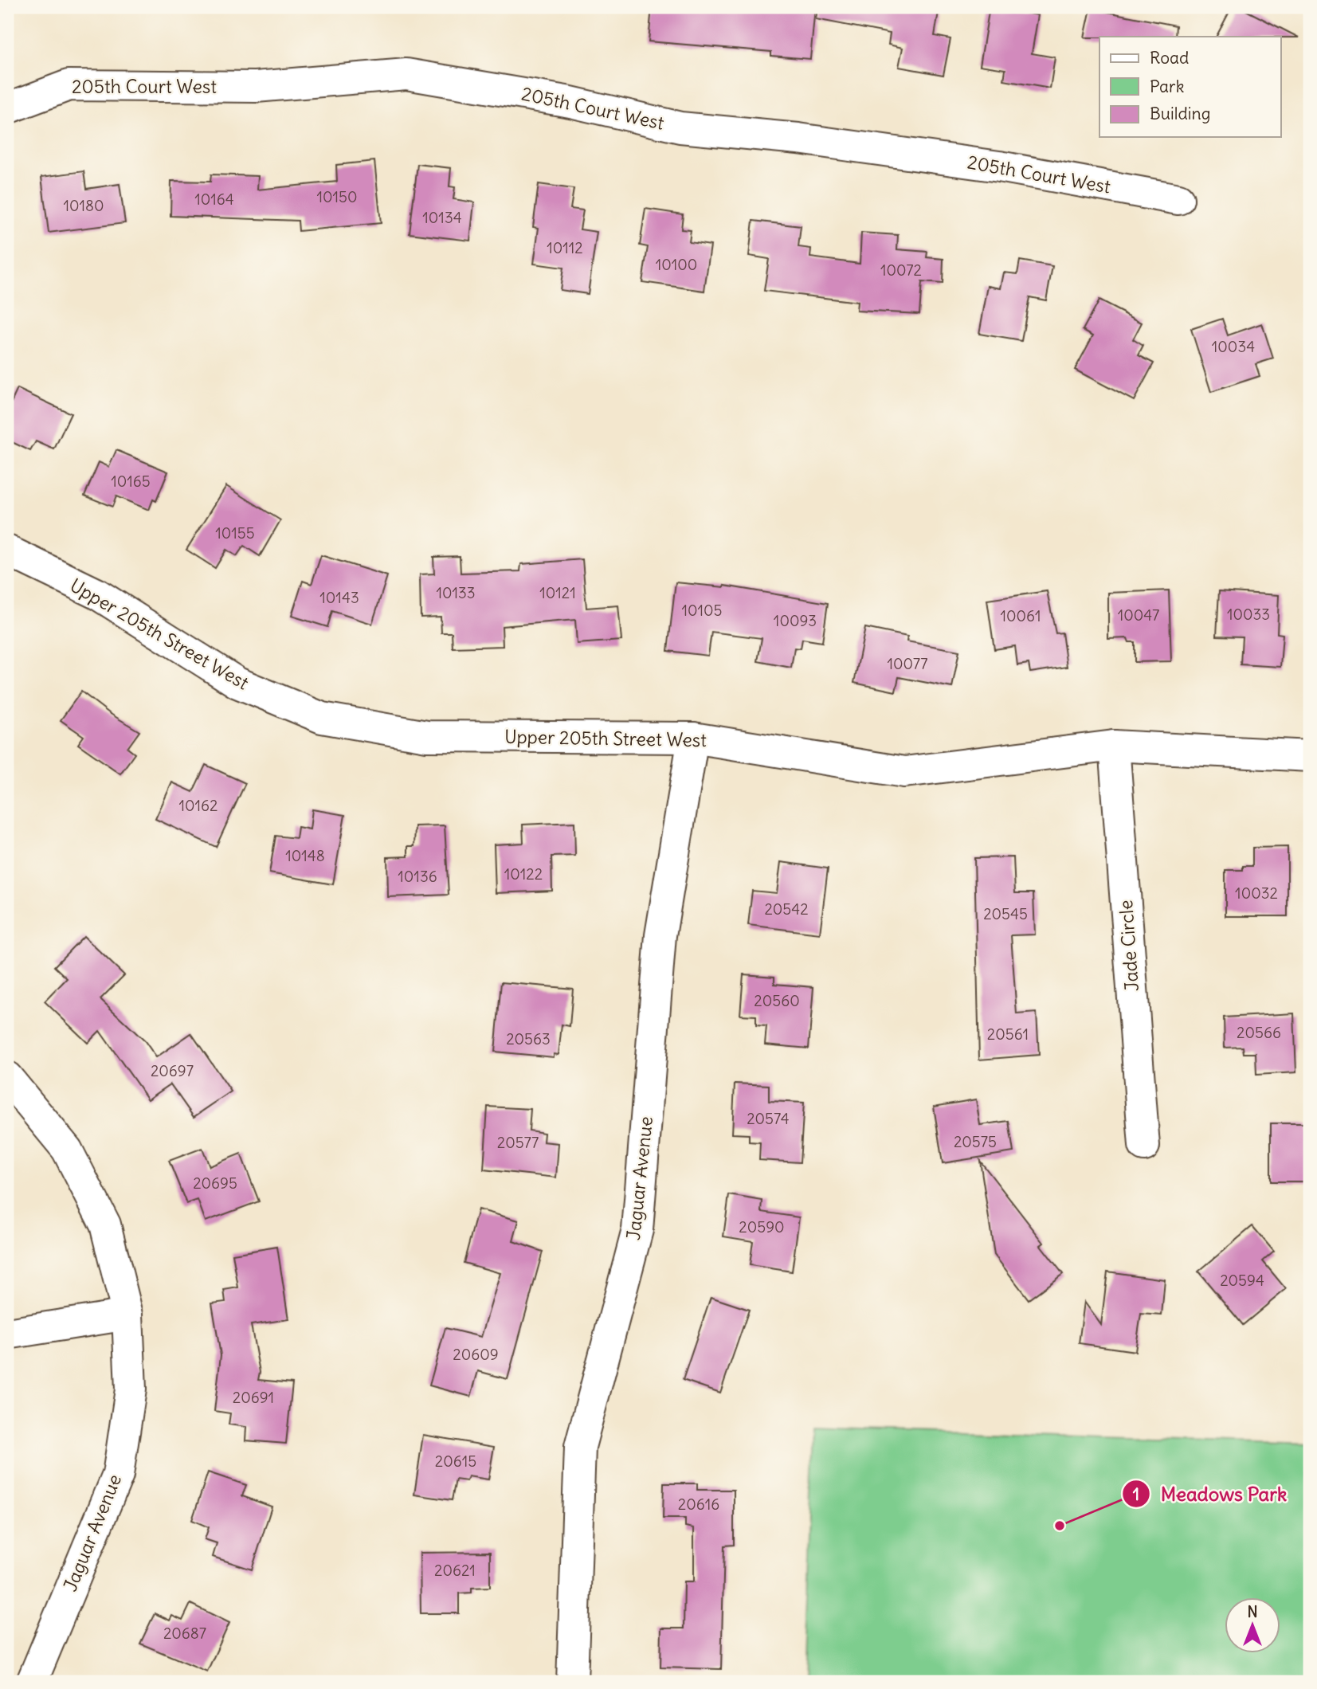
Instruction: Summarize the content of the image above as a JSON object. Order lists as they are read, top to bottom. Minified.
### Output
{"streets":{"street":["205th Court West","Upper 205th Street West","Jade Circle","Jaguar Avenue"]},"crossings":[["Upper 205th Street West","Jade Circle"],["Upper 205th Street West","Jaguar Avenue"]],"places":["Meadows Park"],"house_numbers":["10150","10164","10180","10134","10112","10100","10072","10034","10165","10155","10133","10121","10143","10105","10033","10047","10061","10093","10077","10162","10148","10122","10136","10032","20542","20545","20560","20566","20561","20563","20697","20574","20575","20577","20695","20590","20594","20609","20691","20615","20616","20621","20687"],"legend":["Road","Park","Building"],"north":"top"}
